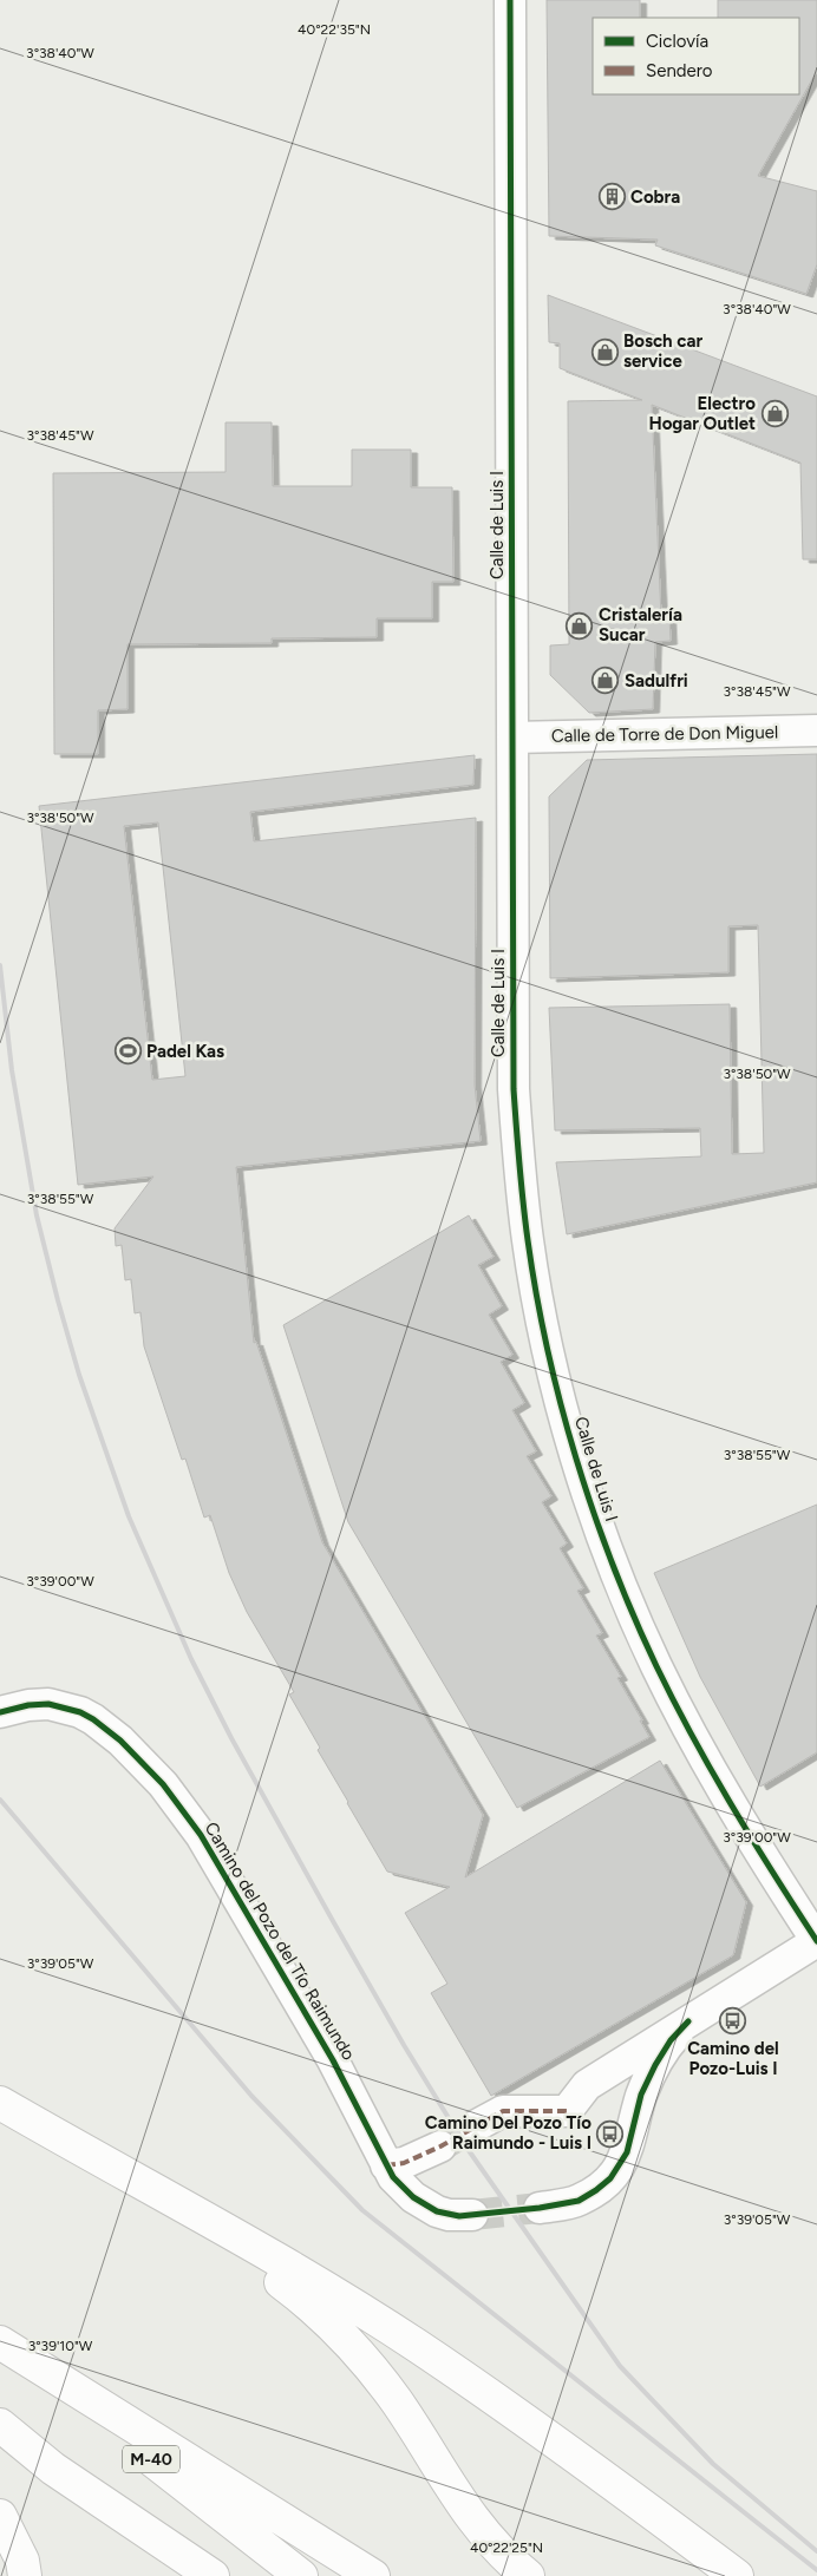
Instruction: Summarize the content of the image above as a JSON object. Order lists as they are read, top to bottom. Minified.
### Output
{"streets":{"highway":["M-40"],"street":["Calle de Luis I","Calle de Torre de Don Miguel","Camino del Pozo del Tío Raimundo"]},"crossings":[["Calle de Luis I","Calle de Torre de Don Miguel"]],"places":{"building":["Cobra"],"shop":["Bosch car service","Electro Hogar Outlet","Cristalería Sucar","Sadulfri"],"sports":["Padel Kas"],"bus stop":["Camino del Pozo-Luis I","Camino Del Pozo Tío Raimundo - Luis I"]},"legend":["Ciclovía","Sendero"],"coordinates":["40°22'35\"N","3°38'40\"W","3°38'45\"W","3°38'50\"W","3°38'55\"W","3°39'00\"W","3°39'05\"W","3°39'10\"W","40°22'25\"N"]}
